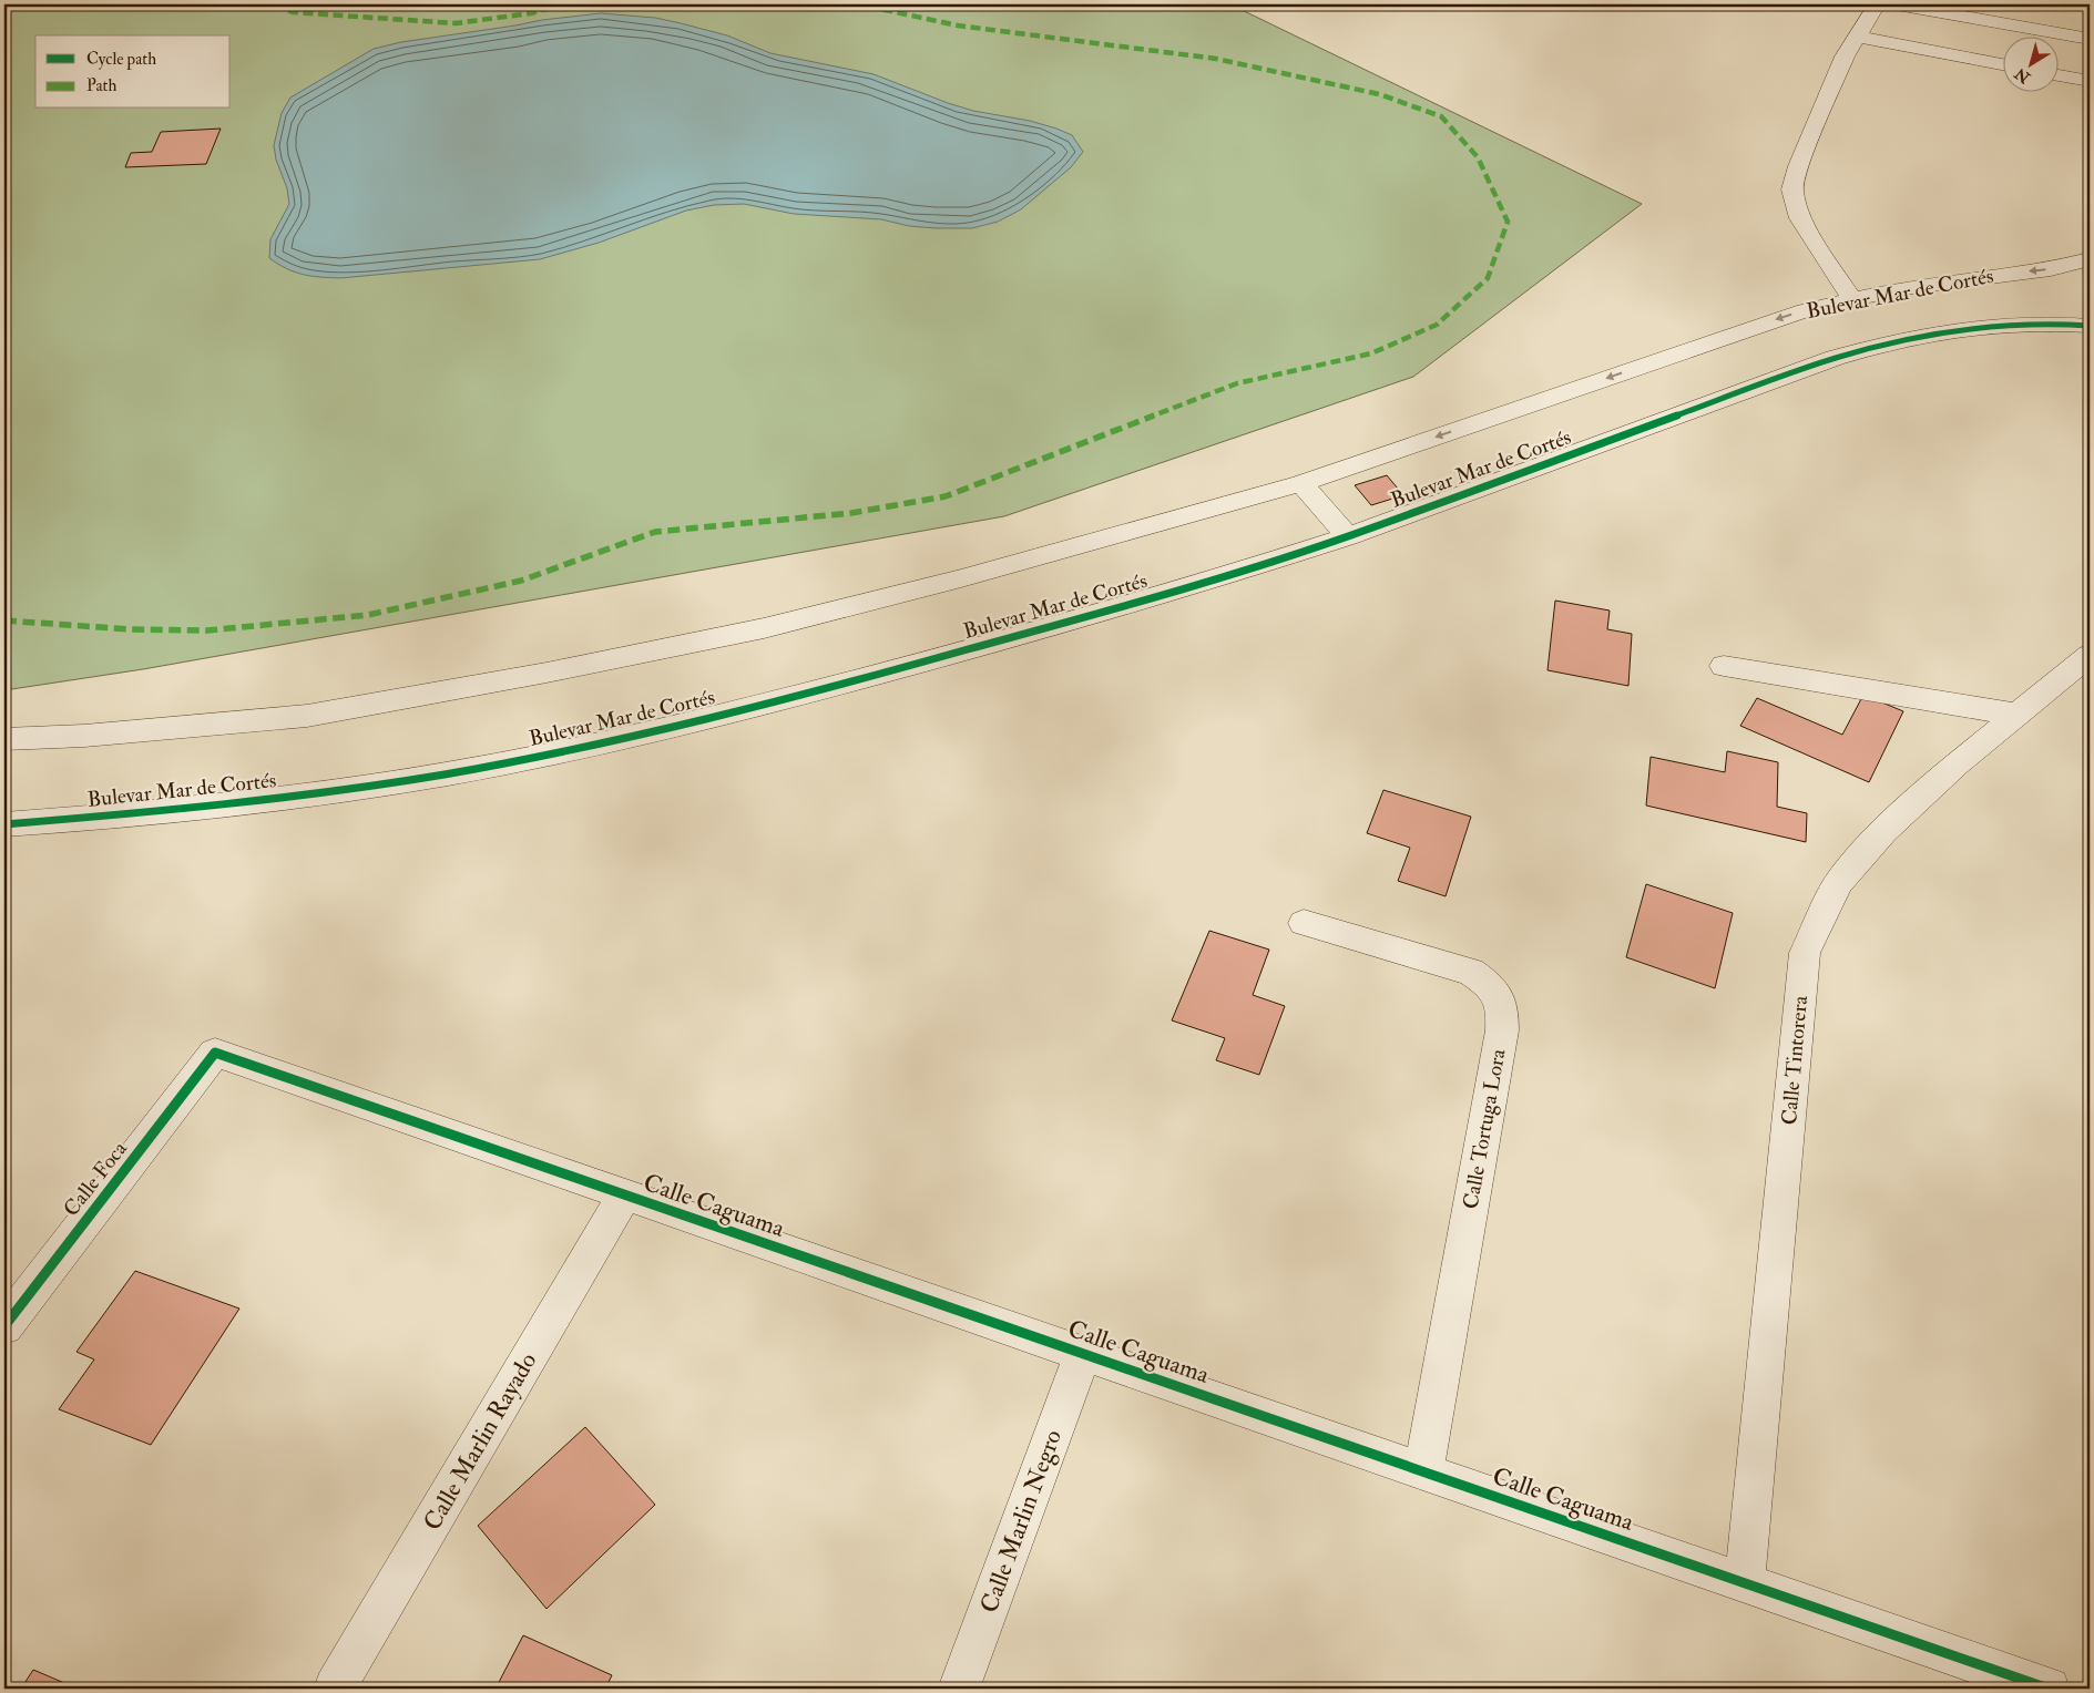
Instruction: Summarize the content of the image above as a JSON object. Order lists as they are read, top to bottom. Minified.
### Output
{"streets":{"street":["Bulevar Mar de Cortés","Calle Tintorera","Calle Tortuga Lora","Calle Foca","Calle Caguama","Calle Marlin Rayado","Calle Marlin Negro"]},"crossings":[["Calle Tintorera","Calle Caguama"],["Calle Tortuga Lora","Calle Caguama"],["Calle Foca","Calle Caguama"],["Calle Caguama","Calle Marlin Rayado"],["Calle Caguama","Calle Marlin Negro"]],"legend":["Cycle path","Path"],"north":"bottom left"}
